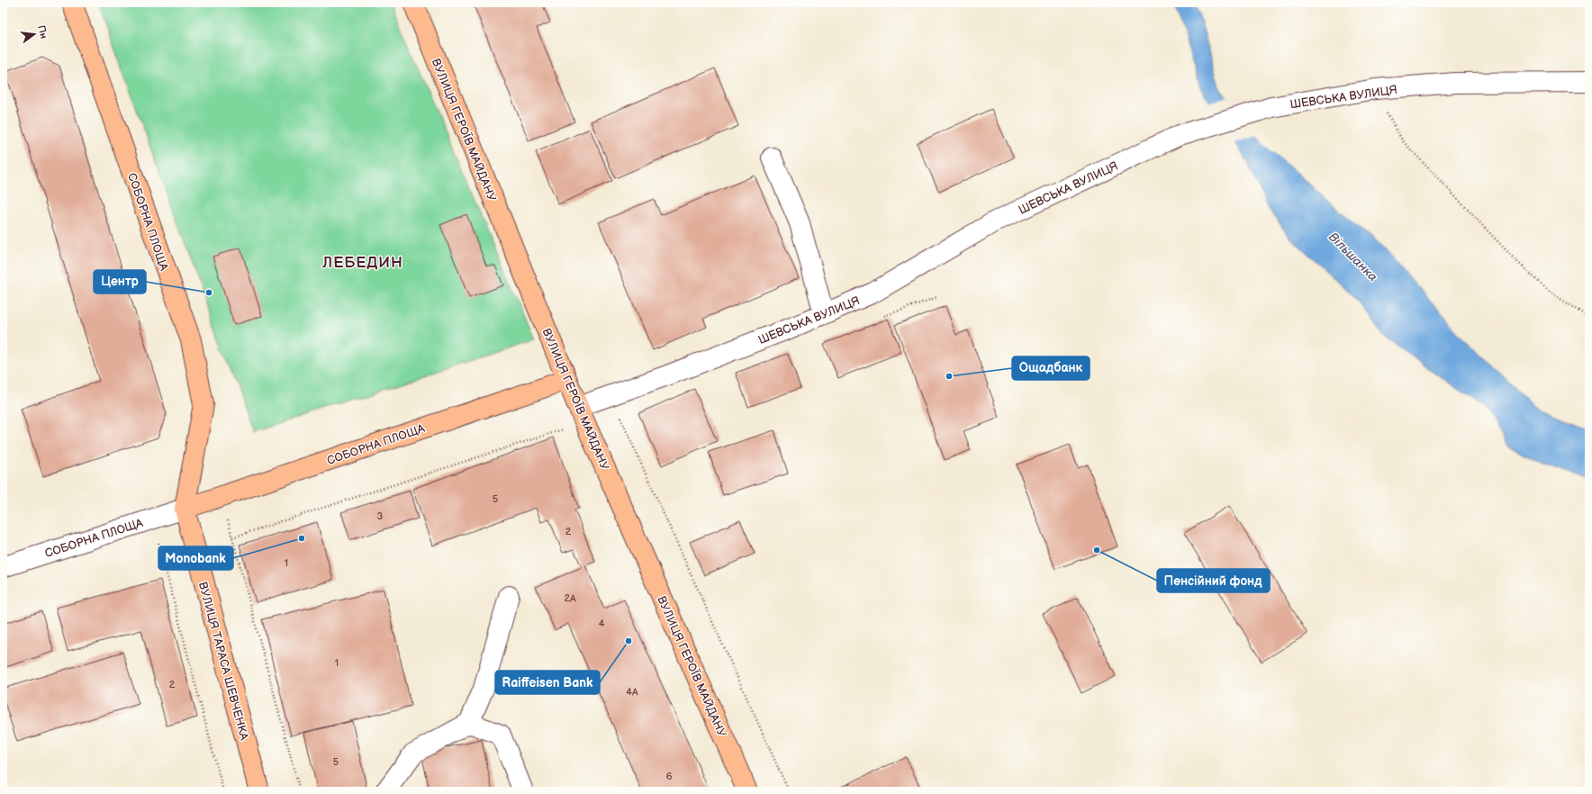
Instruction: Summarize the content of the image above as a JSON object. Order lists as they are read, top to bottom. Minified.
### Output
{"streets":{"main road":["ВУЛИЦЯ ГЕРОЇВ МАЙДАНУ","СОБОРНА ПЛОЩА","ВУЛИЦЯ ТАРАСА ШЕВЧЕНКА"],"street":["ШЕВСЬКА ВУЛИЦЯ"]},"crossings":[["ШЕВСЬКА ВУЛИЦЯ","ВУЛИЦЯ ГЕРОЇВ МАЙДАНУ"],["ВУЛИЦЯ ГЕРОЇВ МАЙДАНУ","СОБОРНА ПЛОЩА"],["СОБОРНА ПЛОЩА","ВУЛИЦЯ ТАРАСА ШЕВЧЕНКА"]],"districts":["ЛЕБЕДИН"],"water":["Вільшанка"],"places":["Центр","Ощадбанк","Monobank","Пенсійний фонд","Raiffeisen Bank"],"house_numbers":["5","3","2","1","2А","4","1","2","4А","5","6"],"north":"right"}
